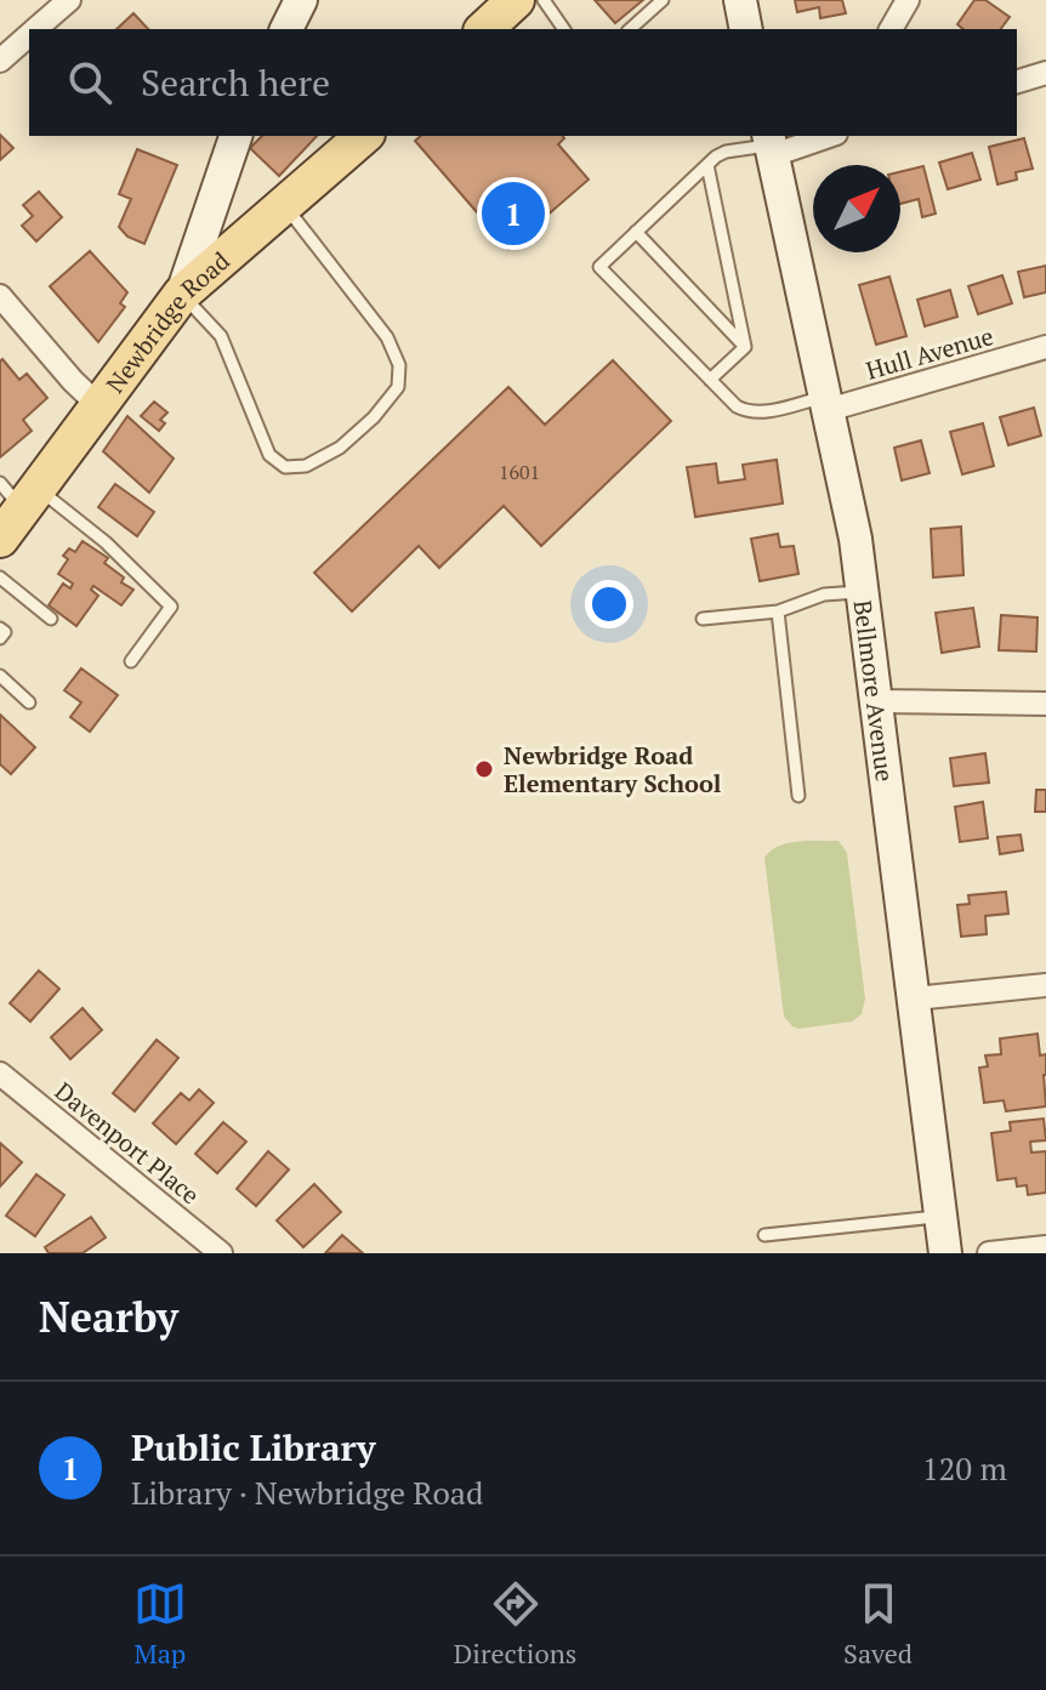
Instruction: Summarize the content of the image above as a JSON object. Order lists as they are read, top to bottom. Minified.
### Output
{"streets":{"main road":["Newbridge Road","Bellmore Avenue"],"street":["Hull Avenue","Davenport Place"]},"crossings":[["Hull Avenue","Bellmore Avenue"]],"places":["Newbridge Road Elementary School"],"house_numbers":["1601"],"north":"top right","page":{"search":"Search here","pins":"1","heading":"Nearby","list":[{"mark":"1","name":"Public Library","note":"Library · Newbridge Road","value":"120 m"}],"nav":["Map","Directions","Saved"]}}
